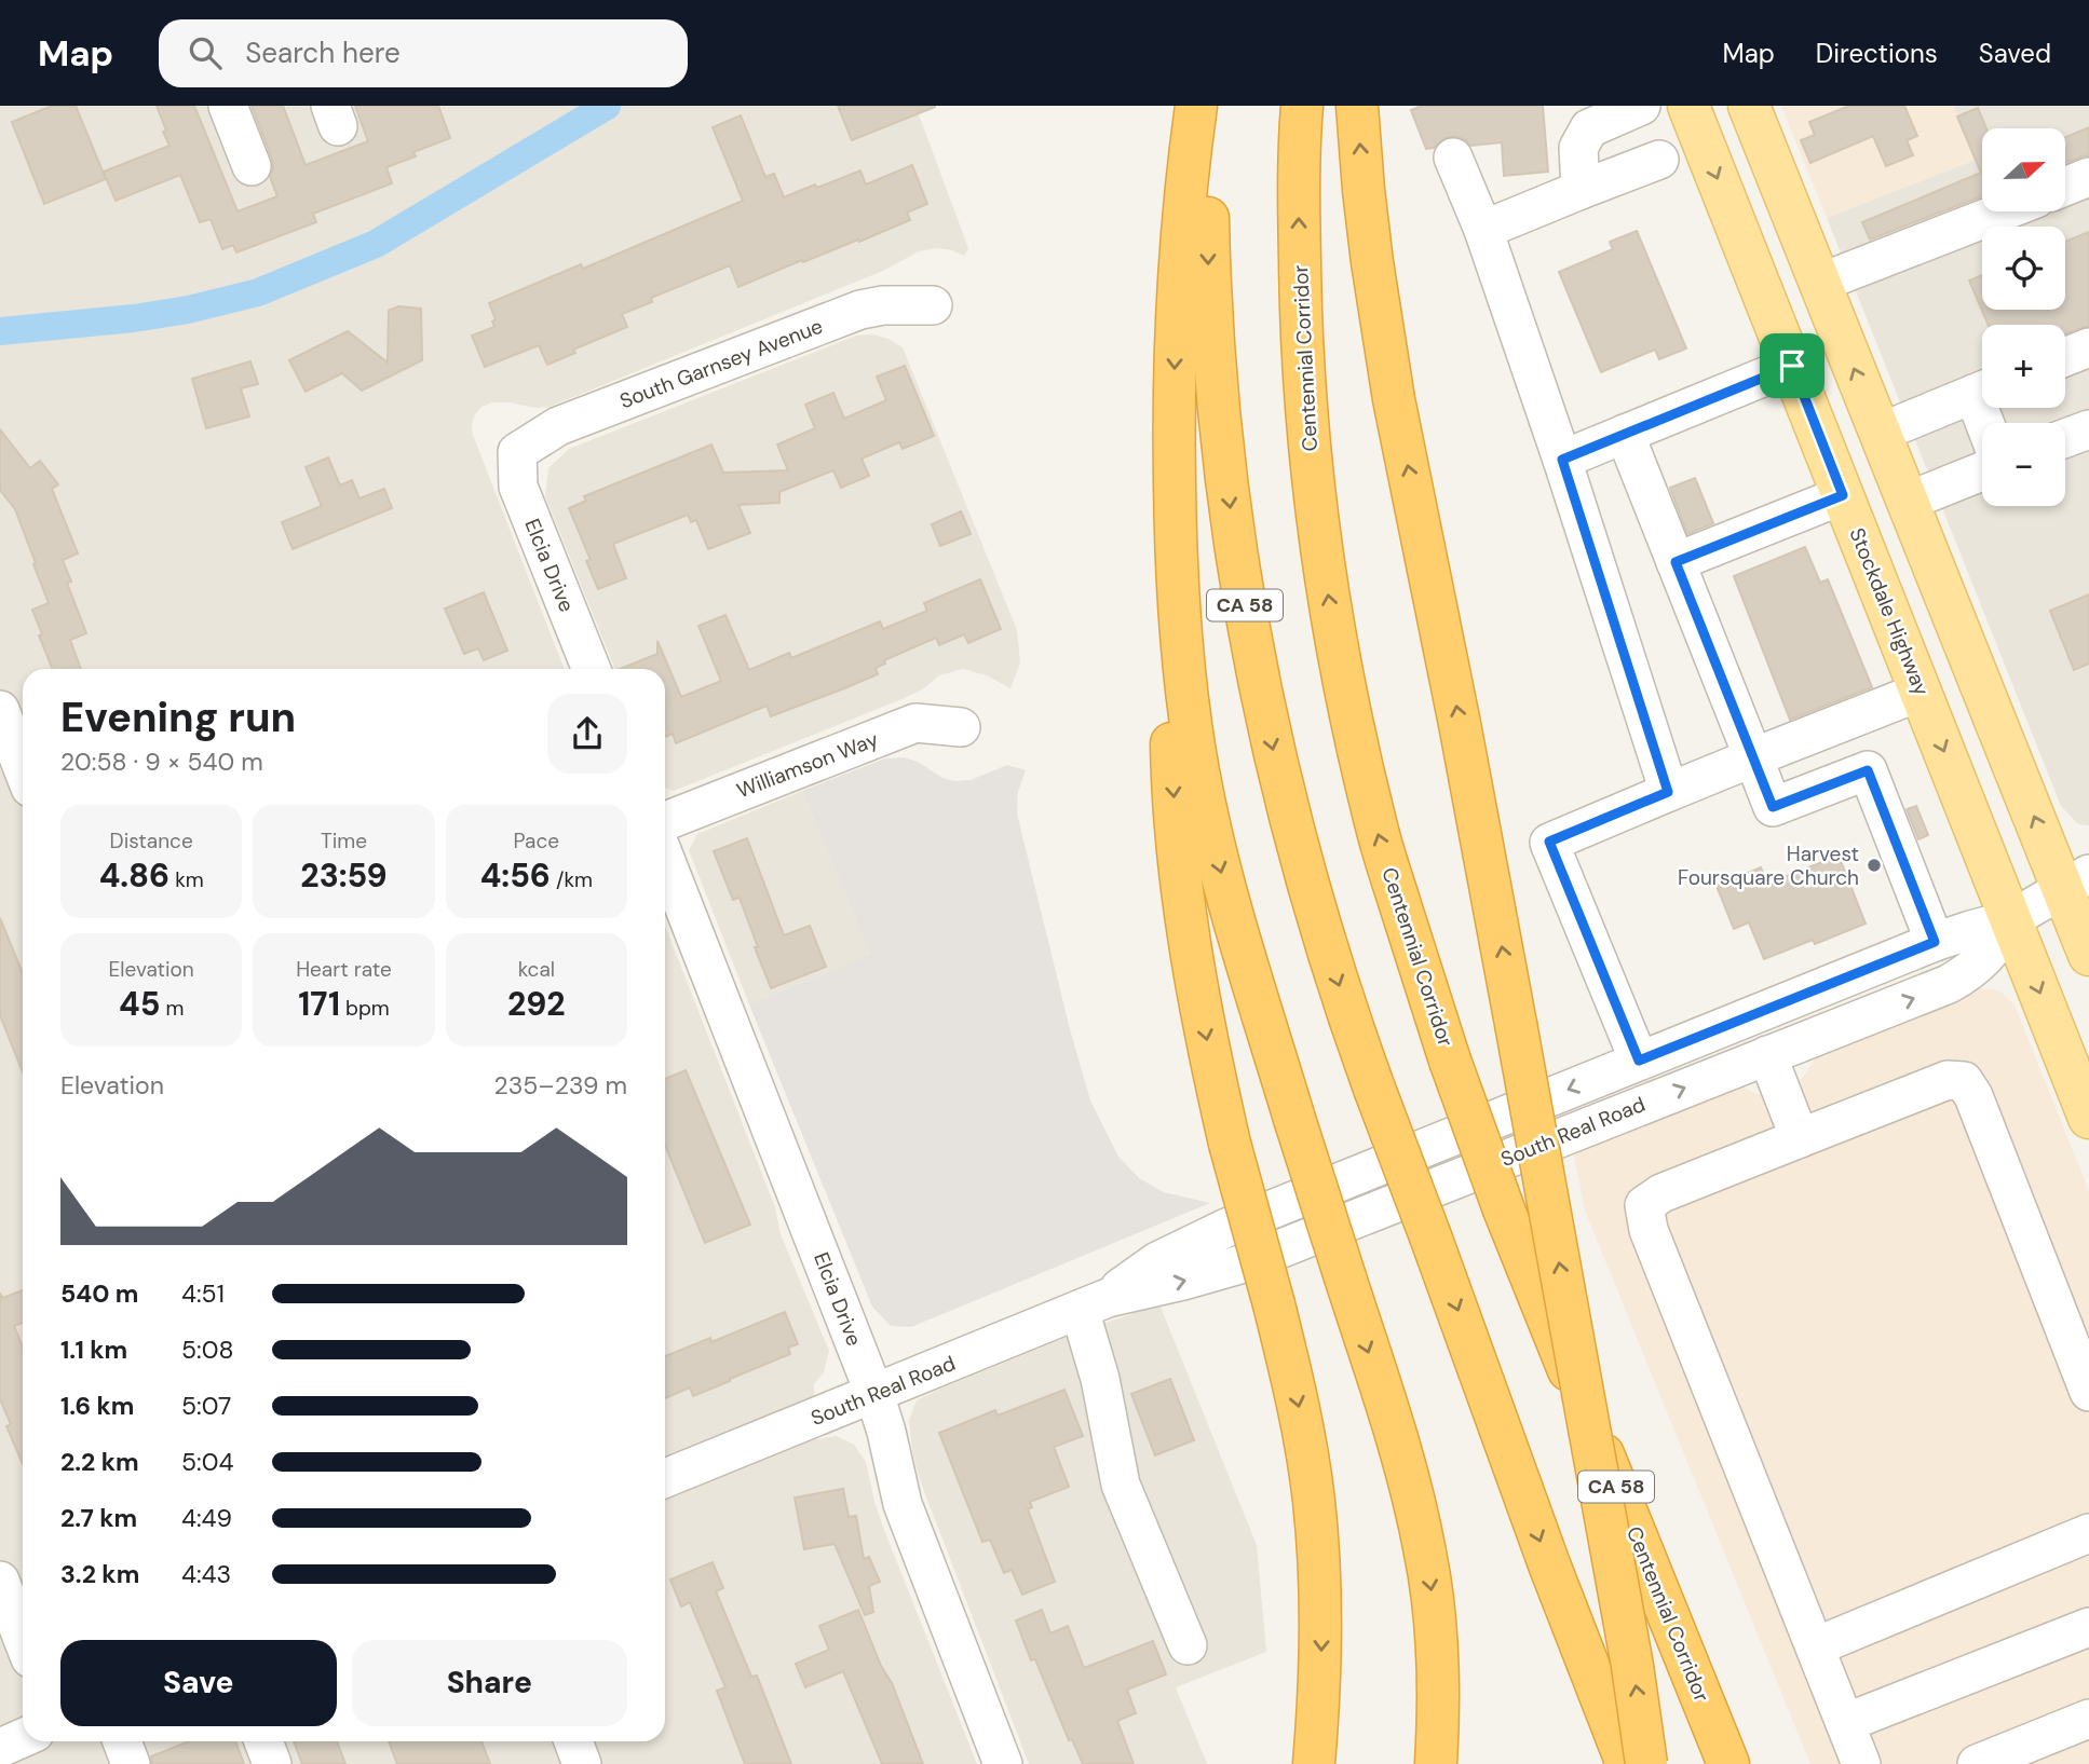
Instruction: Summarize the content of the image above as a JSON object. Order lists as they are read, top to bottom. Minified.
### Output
{"streets":{"highway":["Centennial Corridor","CA 58"],"main road":["Stockdale Highway"],"street":["South Garnsey Avenue","Elcia Drive","Williamson Way","South Real Road"]},"crossings":[["South Garnsey Avenue","Elcia Drive"],["Elcia Drive","South Real Road"],["Stockdale Highway","South Real Road"]],"places":["Harvest Foursquare Church"],"north":"right","page":{"header":"Map","search":"Search here","nav":["Map","Directions","Saved"],"map_buttons":["+","−"],"heading":["Evening run","20:58 · 9 × 540 m"],"stats":[["Distance","4.86 km"],["Time","23:59"],["Pace","4:56 /km"],["Elevation","45 m"],["Heart rate","171 bpm"],["kcal","292"]],"chart":["Elevation","235–239 m"],"list":[{"name":"540 m","note":"4:51"},{"name":"1.1 km","note":"5:08"},{"name":"1.6 km","note":"5:07"},{"name":"2.2 km","note":"5:04"},{"name":"2.7 km","note":"4:49"},{"name":"3.2 km","note":"4:43"}],"buttons":["Save","Share"]}}
